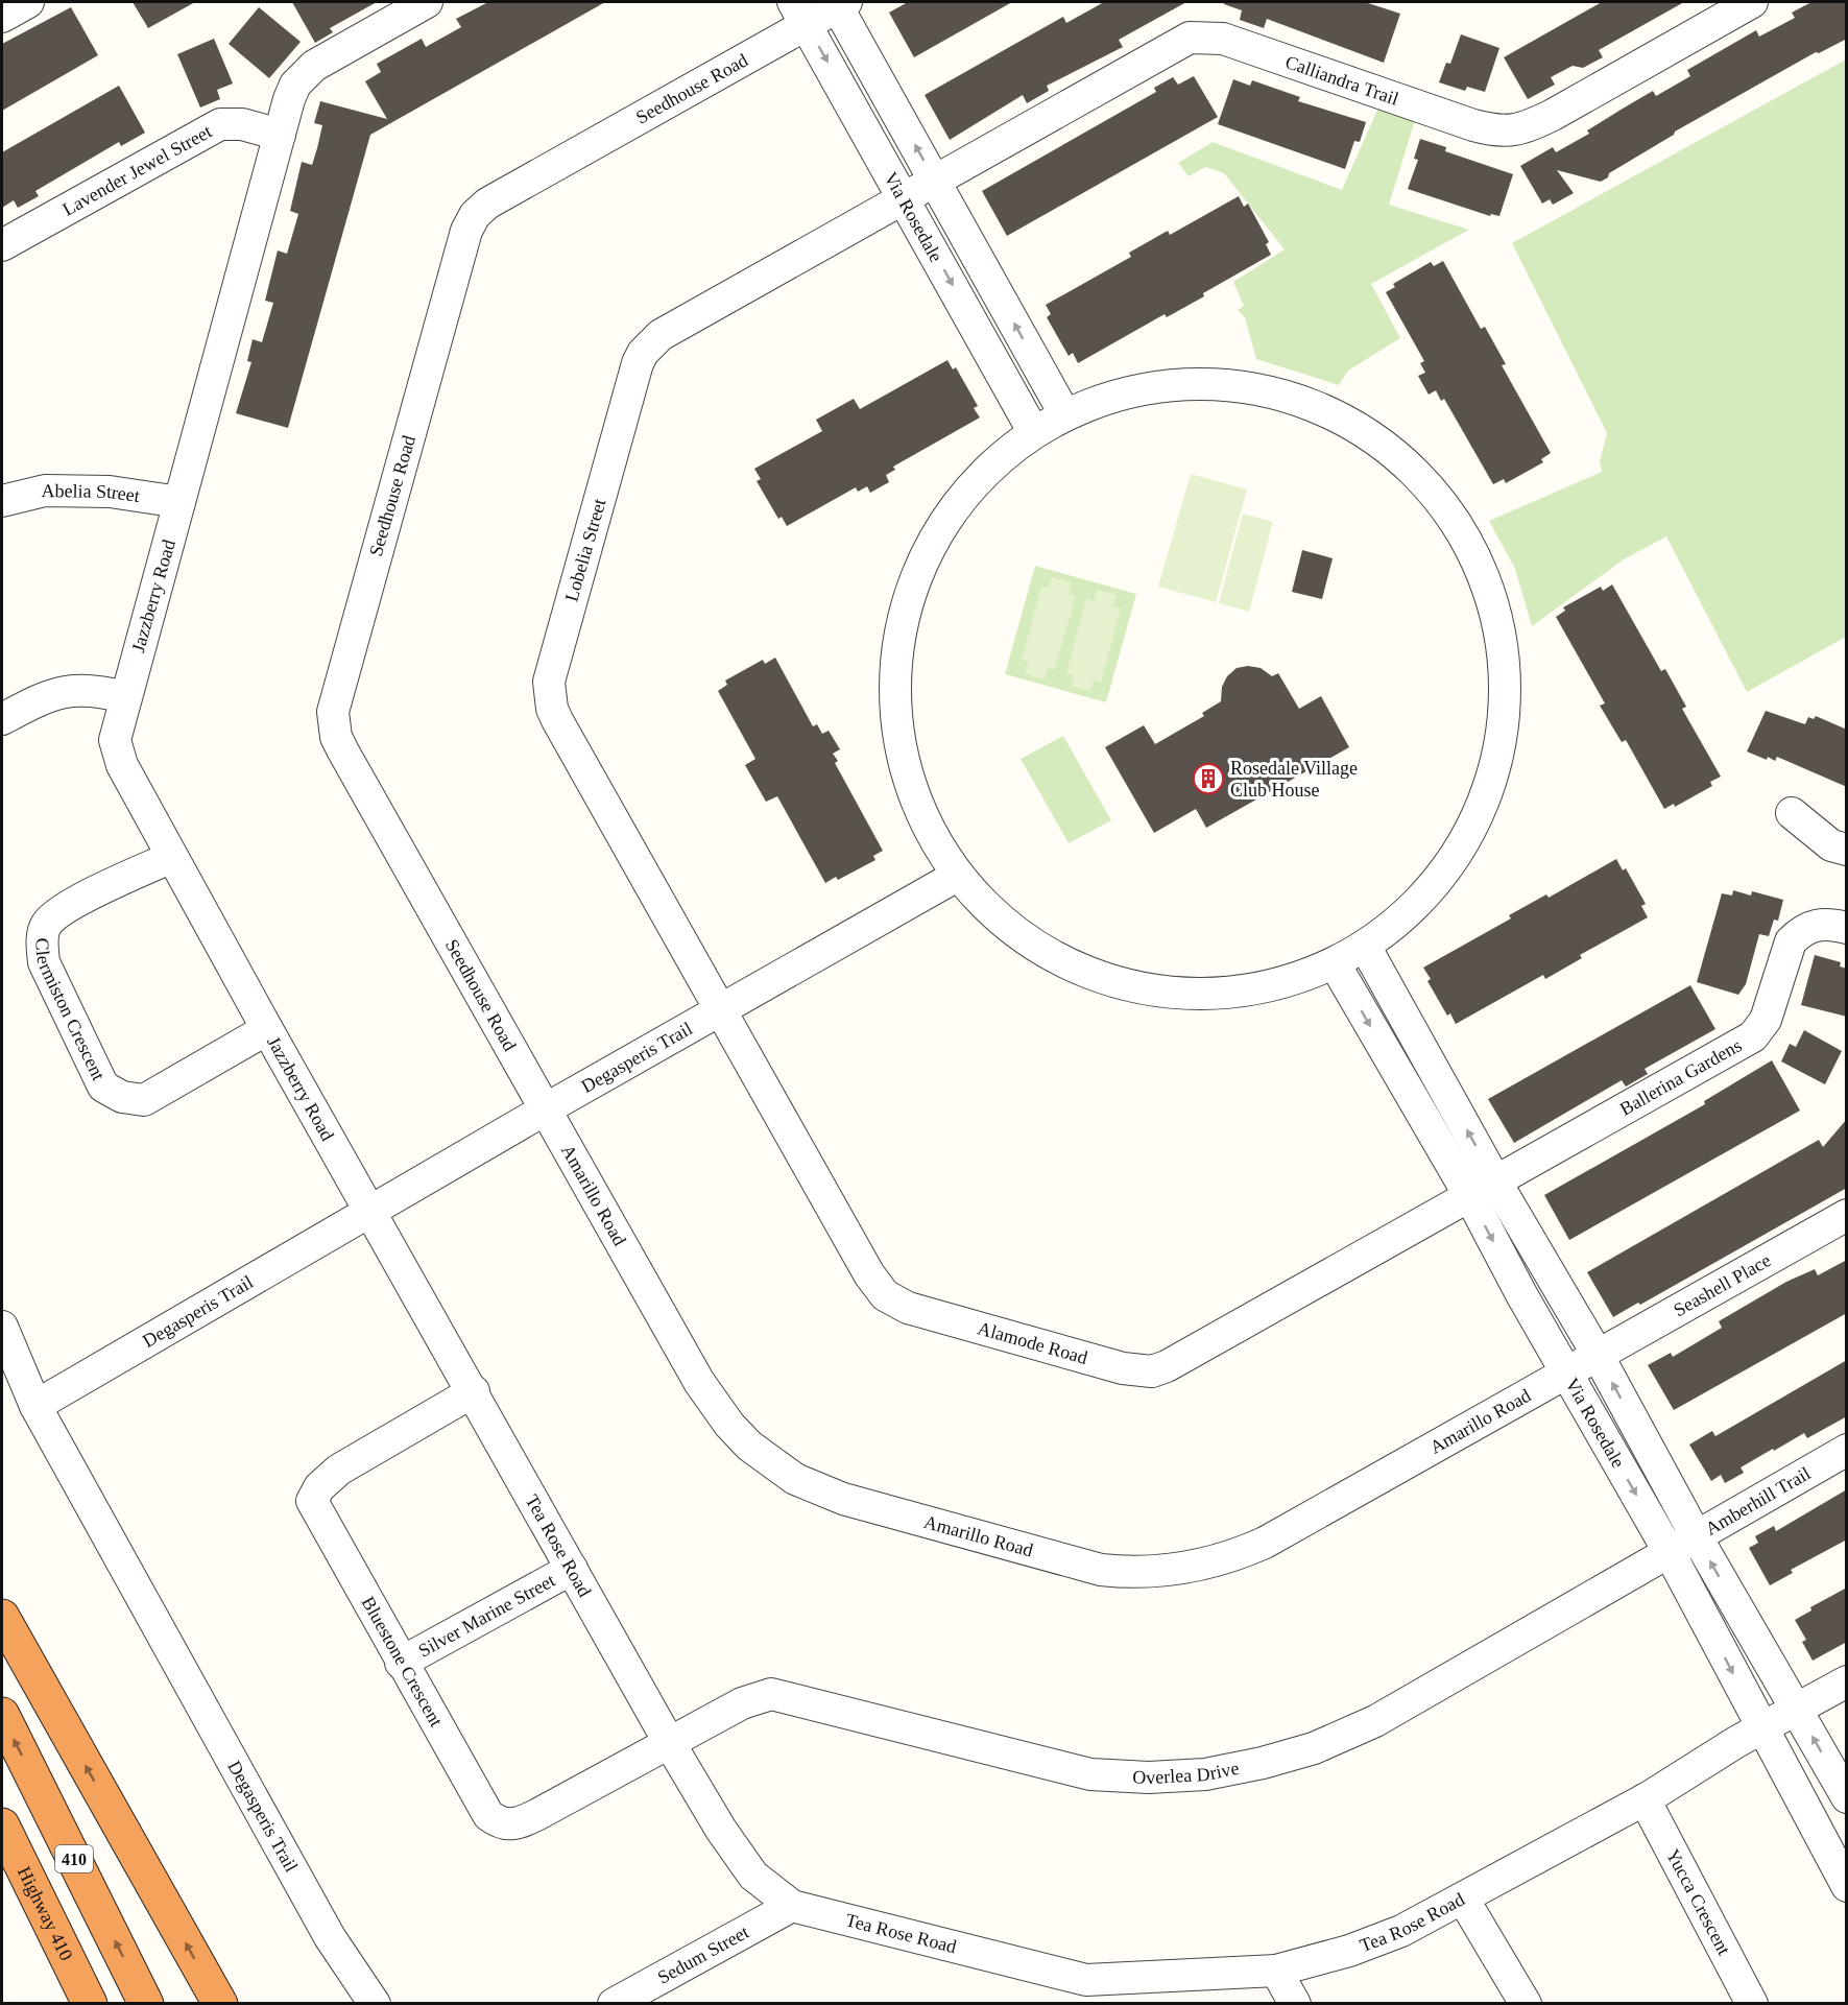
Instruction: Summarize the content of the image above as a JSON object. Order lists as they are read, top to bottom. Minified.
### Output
{"streets":{"highway":["410","Highway 410"],"street":["Calliandra Trail","Seedhouse Road","Lavender Jewel Street","Via Rosedale","Abelia Street","Lobelia Street","Jazzberry Road","Clermiston Crescent","Degasperis Trail","Ballerina Gardens","Amarillo Road","Seashell Place","Alamode Road","Amberhill Trail","Tea Rose Road","Silver Marine Street","Bluestone Crescent","Overlea Drive","Yucca Crescent","Sedum Street"]},"crossings":[["Calliandra Trail","Via Rosedale"],["Calliandra Trail","Lobelia Street"],["Seedhouse Road","Via Rosedale"],["Seedhouse Road","Degasperis Trail"],["Seedhouse Road","Amarillo Road"],["Lavender Jewel Street","Jazzberry Road"],["Via Rosedale","Lobelia Street"],["Via Rosedale","Ballerina Gardens"],["Via Rosedale","Amarillo Road"],["Via Rosedale","Seashell Place"],["Via Rosedale","Alamode Road"],["Via Rosedale","Amberhill Trail"],["Via Rosedale","Tea Rose Road"],["Via Rosedale","Overlea Drive"],["Abelia Street","Jazzberry Road"],["Lobelia Street","Degasperis Trail"],["Lobelia Street","Alamode Road"],["Jazzberry Road","Clermiston Crescent"],["Jazzberry Road","Degasperis Trail"],["Jazzberry Road","Tea Rose Road"],["Degasperis Trail","Amarillo Road"],["Degasperis Trail","Alamode Road"],["Degasperis Trail","Tea Rose Road"],["Ballerina Gardens","Alamode Road"],["Amarillo Road","Seashell Place"],["Amberhill Trail","Overlea Drive"],["Tea Rose Road","Silver Marine Street"],["Tea Rose Road","Bluestone Crescent"],["Tea Rose Road","Overlea Drive"],["Tea Rose Road","Yucca Crescent"],["Tea Rose Road","Sedum Street"],["Silver Marine Street","Bluestone Crescent"],["Bluestone Crescent","Overlea Drive"]],"places":{"building":["Rosedale Village Club House"]}}
